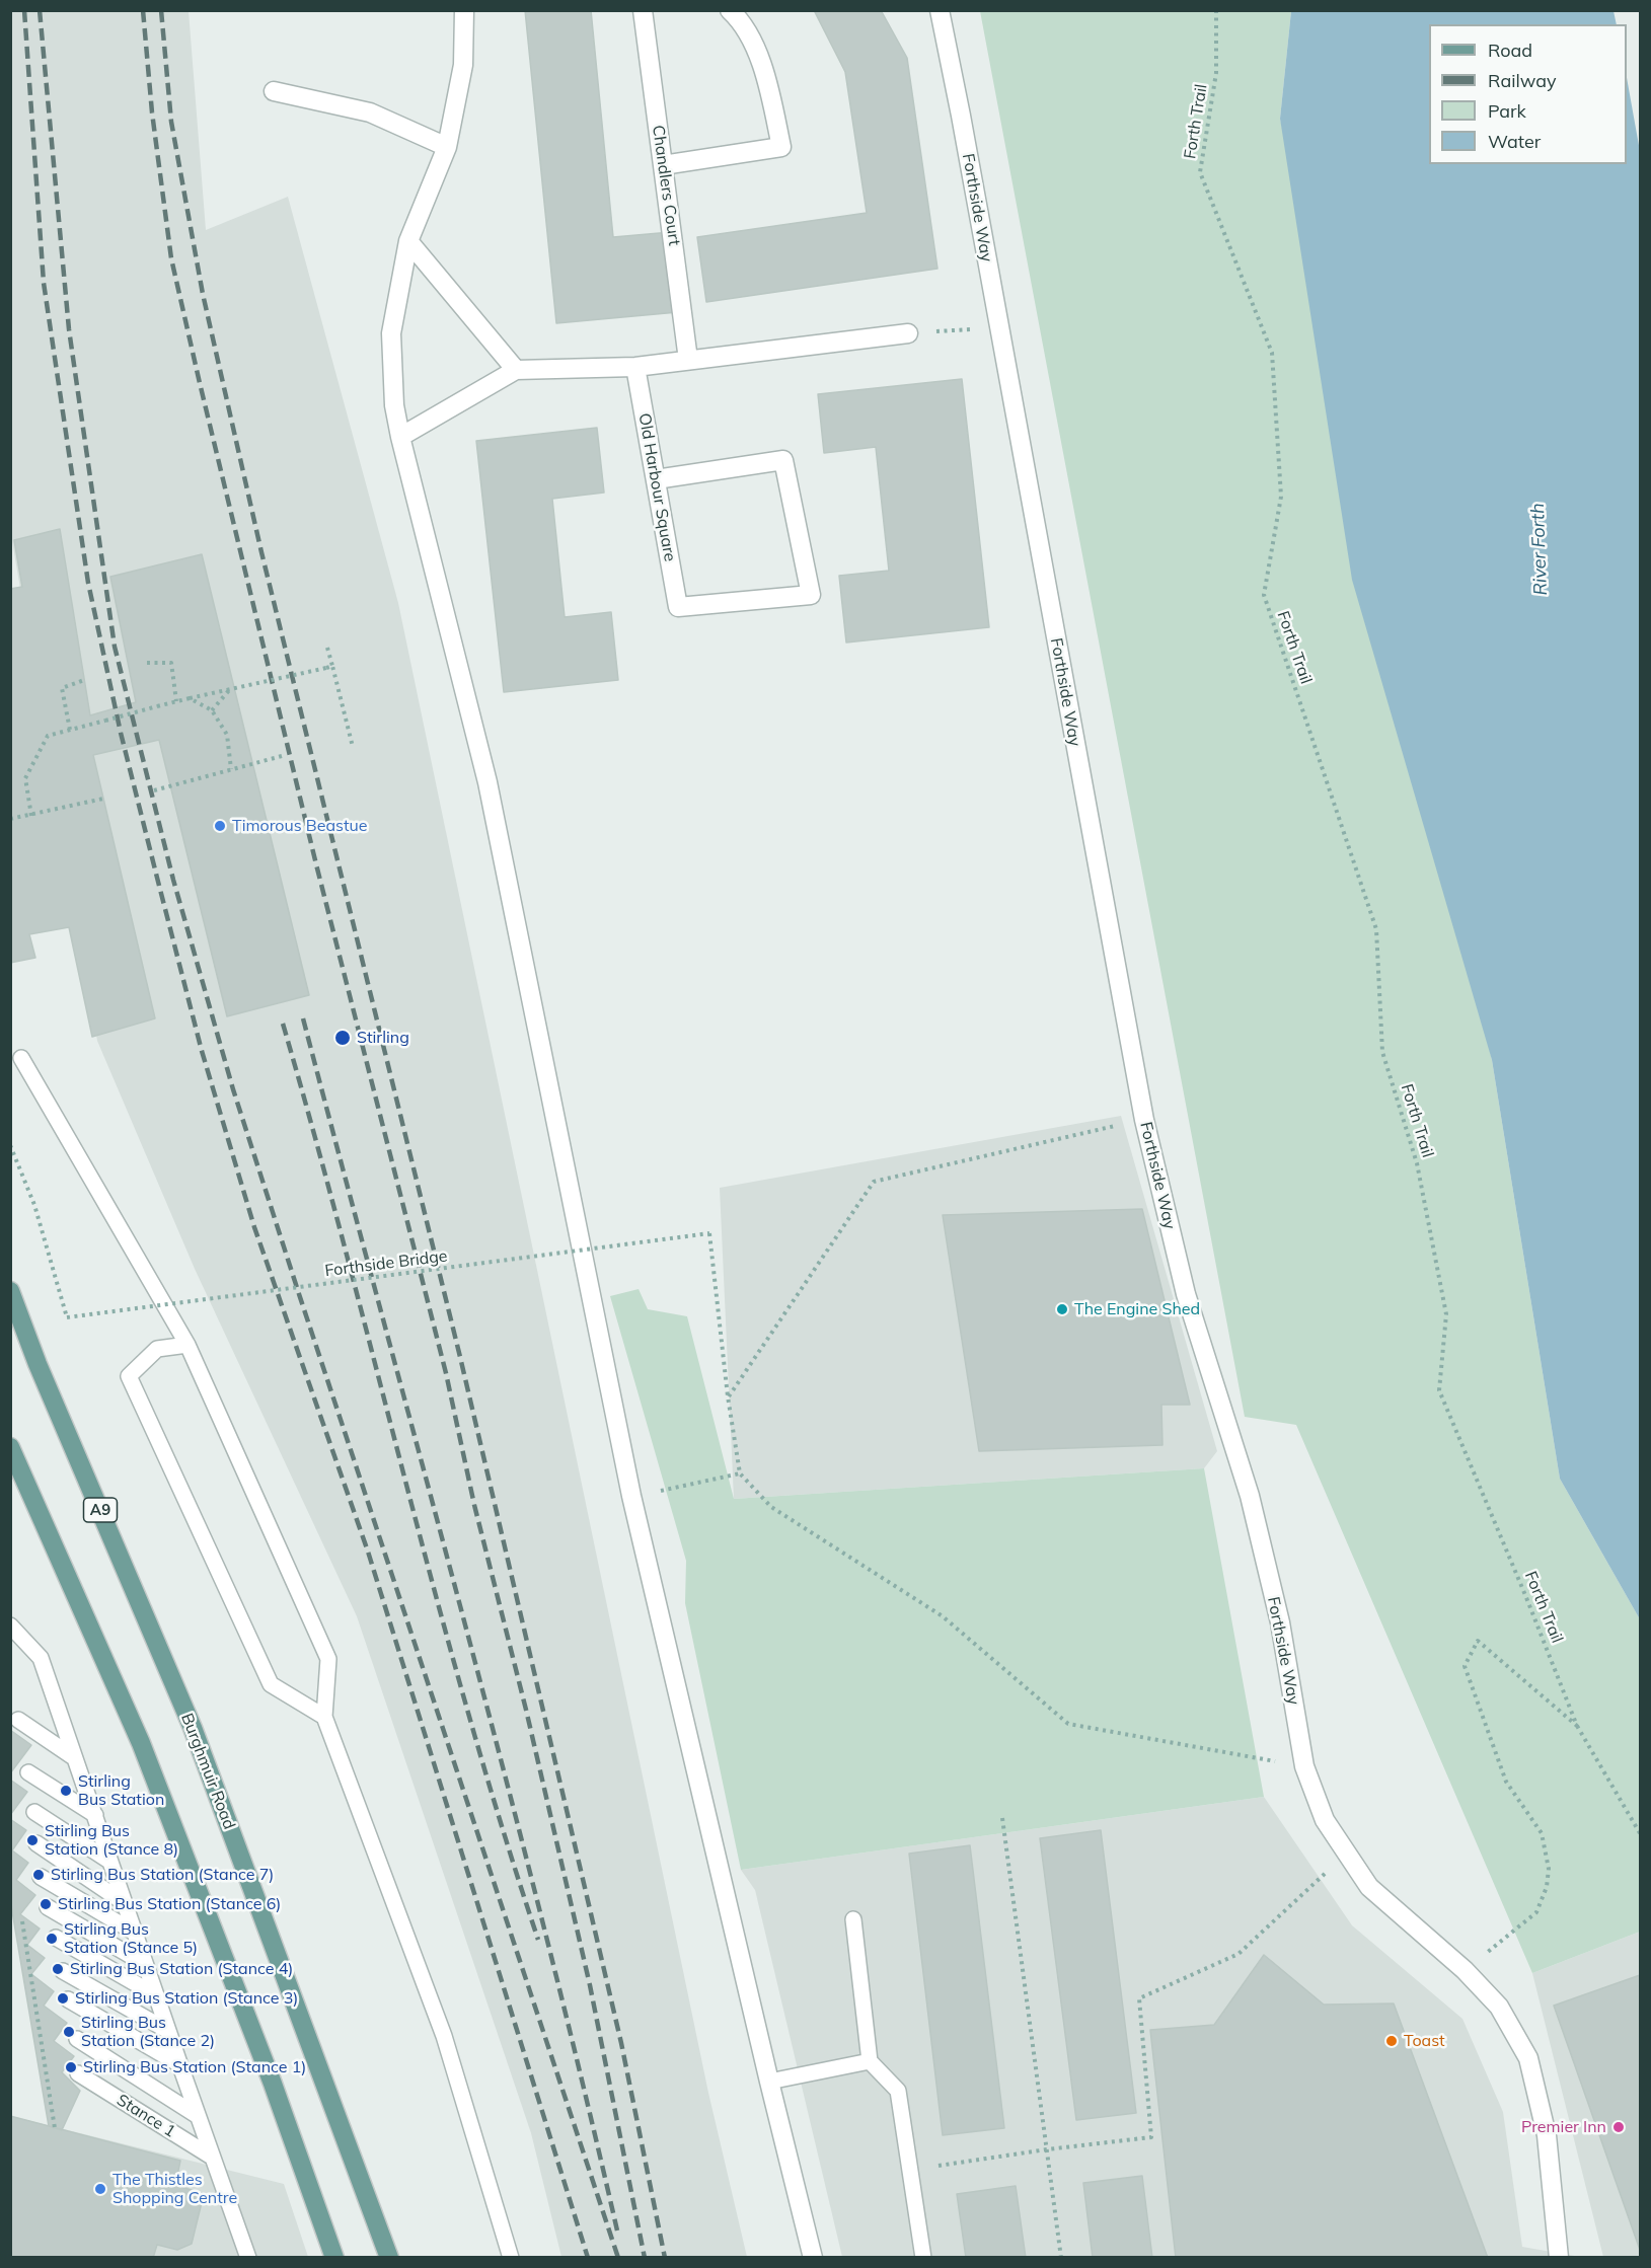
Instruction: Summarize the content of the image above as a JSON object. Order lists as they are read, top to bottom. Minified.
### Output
{"streets":{"main road":["A9","Burghmuir Road"],"street":["Chandlers Court","Forthside Way","Old Harbour Square"],"lane":["Stance 1"],"path":["Forth Trail","Forthside Bridge"]},"water":["River Forth"],"places":["Timorous Beastue","Stirling","The Engine Shed","Stirling Bus Station","Stirling Bus Station (Stance 8)","Stirling Bus Station (Stance 7)","Stirling Bus Station (Stance 6)","Stirling Bus Station (Stance 5)","Stirling Bus Station (Stance 4)","Stirling Bus Station (Stance 3)","Stirling Bus Station (Stance 2)","Toast","Stirling Bus Station (Stance 1)","Premier Inn","The Thistles Shopping Centre"],"legend":["Road","Railway","Park","Water"]}
